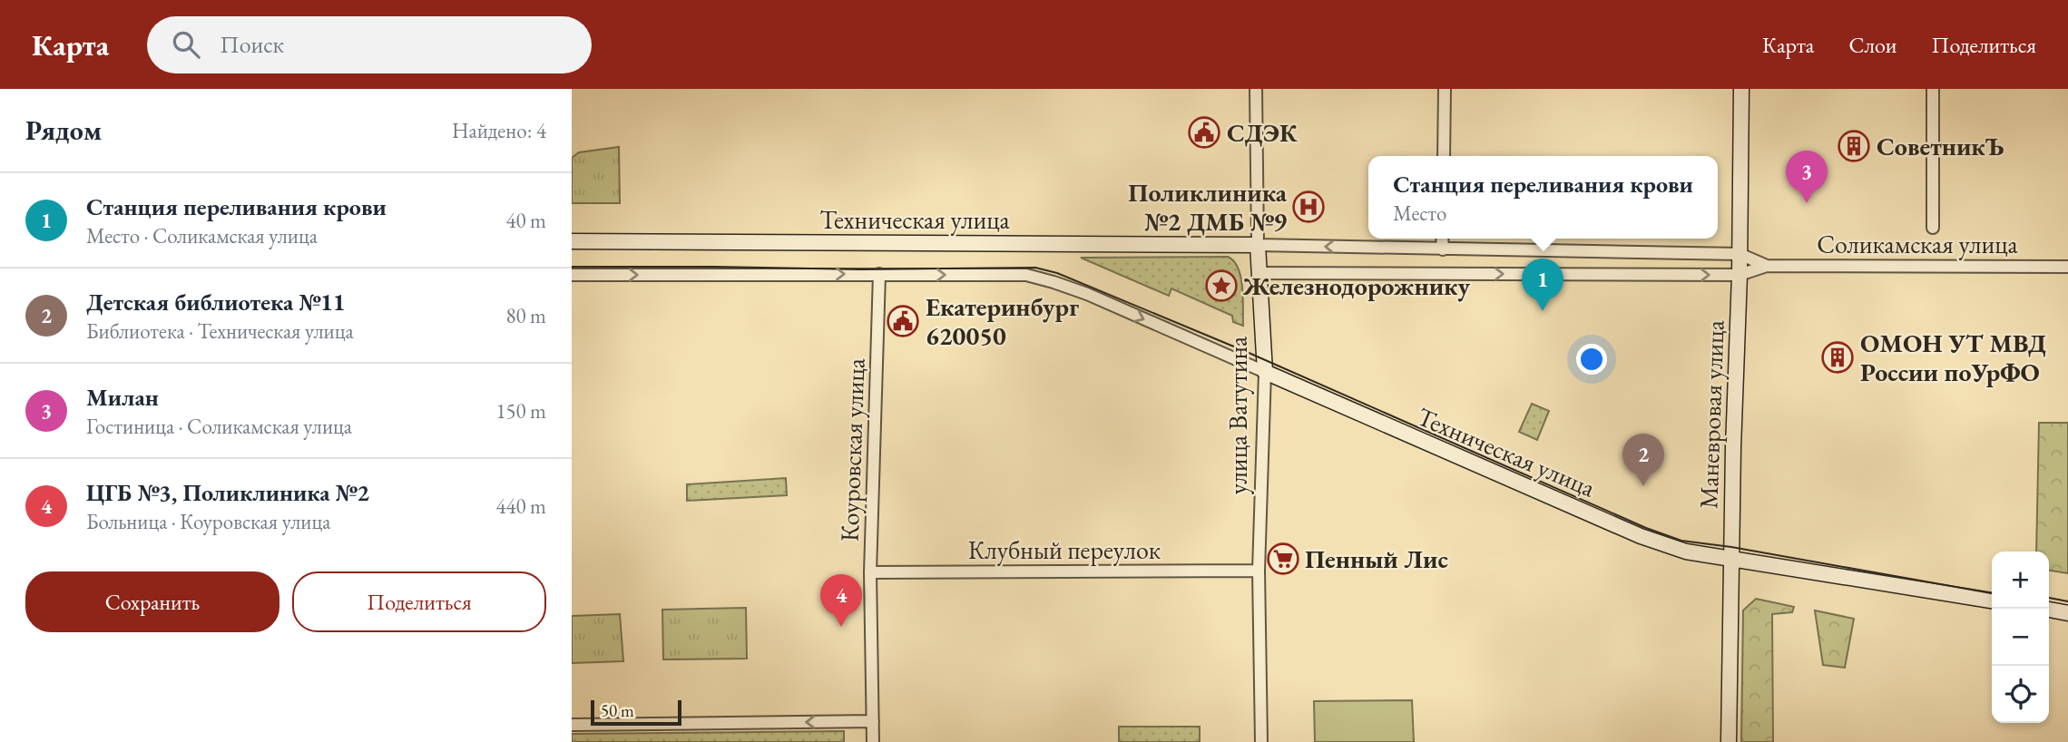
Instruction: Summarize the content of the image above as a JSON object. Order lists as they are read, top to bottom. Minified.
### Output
{"streets":{"main road":["Техническая улица","Маневровая улица","улица Ватутина"],"street":["Соликамская улица","Коуровская улица","Клубный переулок"]},"crossings":[["Техническая улица","Соликамская улица"],["Техническая улица","Маневровая улица"],["Техническая улица","улица Ватутина"],["Соликамская улица","Маневровая улица"],["Соликамская улица","улица Ватутина"],["улица Ватутина","Клубный переулок"],["Коуровская улица","Клубный переулок"]],"places":{"public building":["СДЭК","Екатеринбург 620050"],"building":["СоветникЪ","ОМОН УТ МВД России поУрФО"],"hospital":["Поликлиника №2 ДМБ №9"],"place":["Железнодорожнику"],"supermarket":["Пенный Лис"]},"scale_bar":"50 m","page":{"header":"Карта","search":"Поиск","nav":["Карта","Слои","Поделиться"],"heading":["Рядом","Найдено: 4"],"pins":["3","1","2","4"],"popup":["Станция переливания крови","Место"],"list":[{"mark":"1","name":"Станция переливания крови","note":"Место · Соликамская улица","value":"40 m"},{"mark":"2","name":"Детская библиотека №11","note":"Библиотека · Техническая улица","value":"80 m"},{"mark":"3","name":"Милан","note":"Гостиница · Соликамская улица","value":"150 m"},{"mark":"4","name":"ЦГБ №3, Поликлиника №2","note":"Больница · Коуровская улица","value":"440 m"}],"map_buttons":["+","−"],"buttons":["Сохранить","Поделиться"],"scale":"50 m"}}
